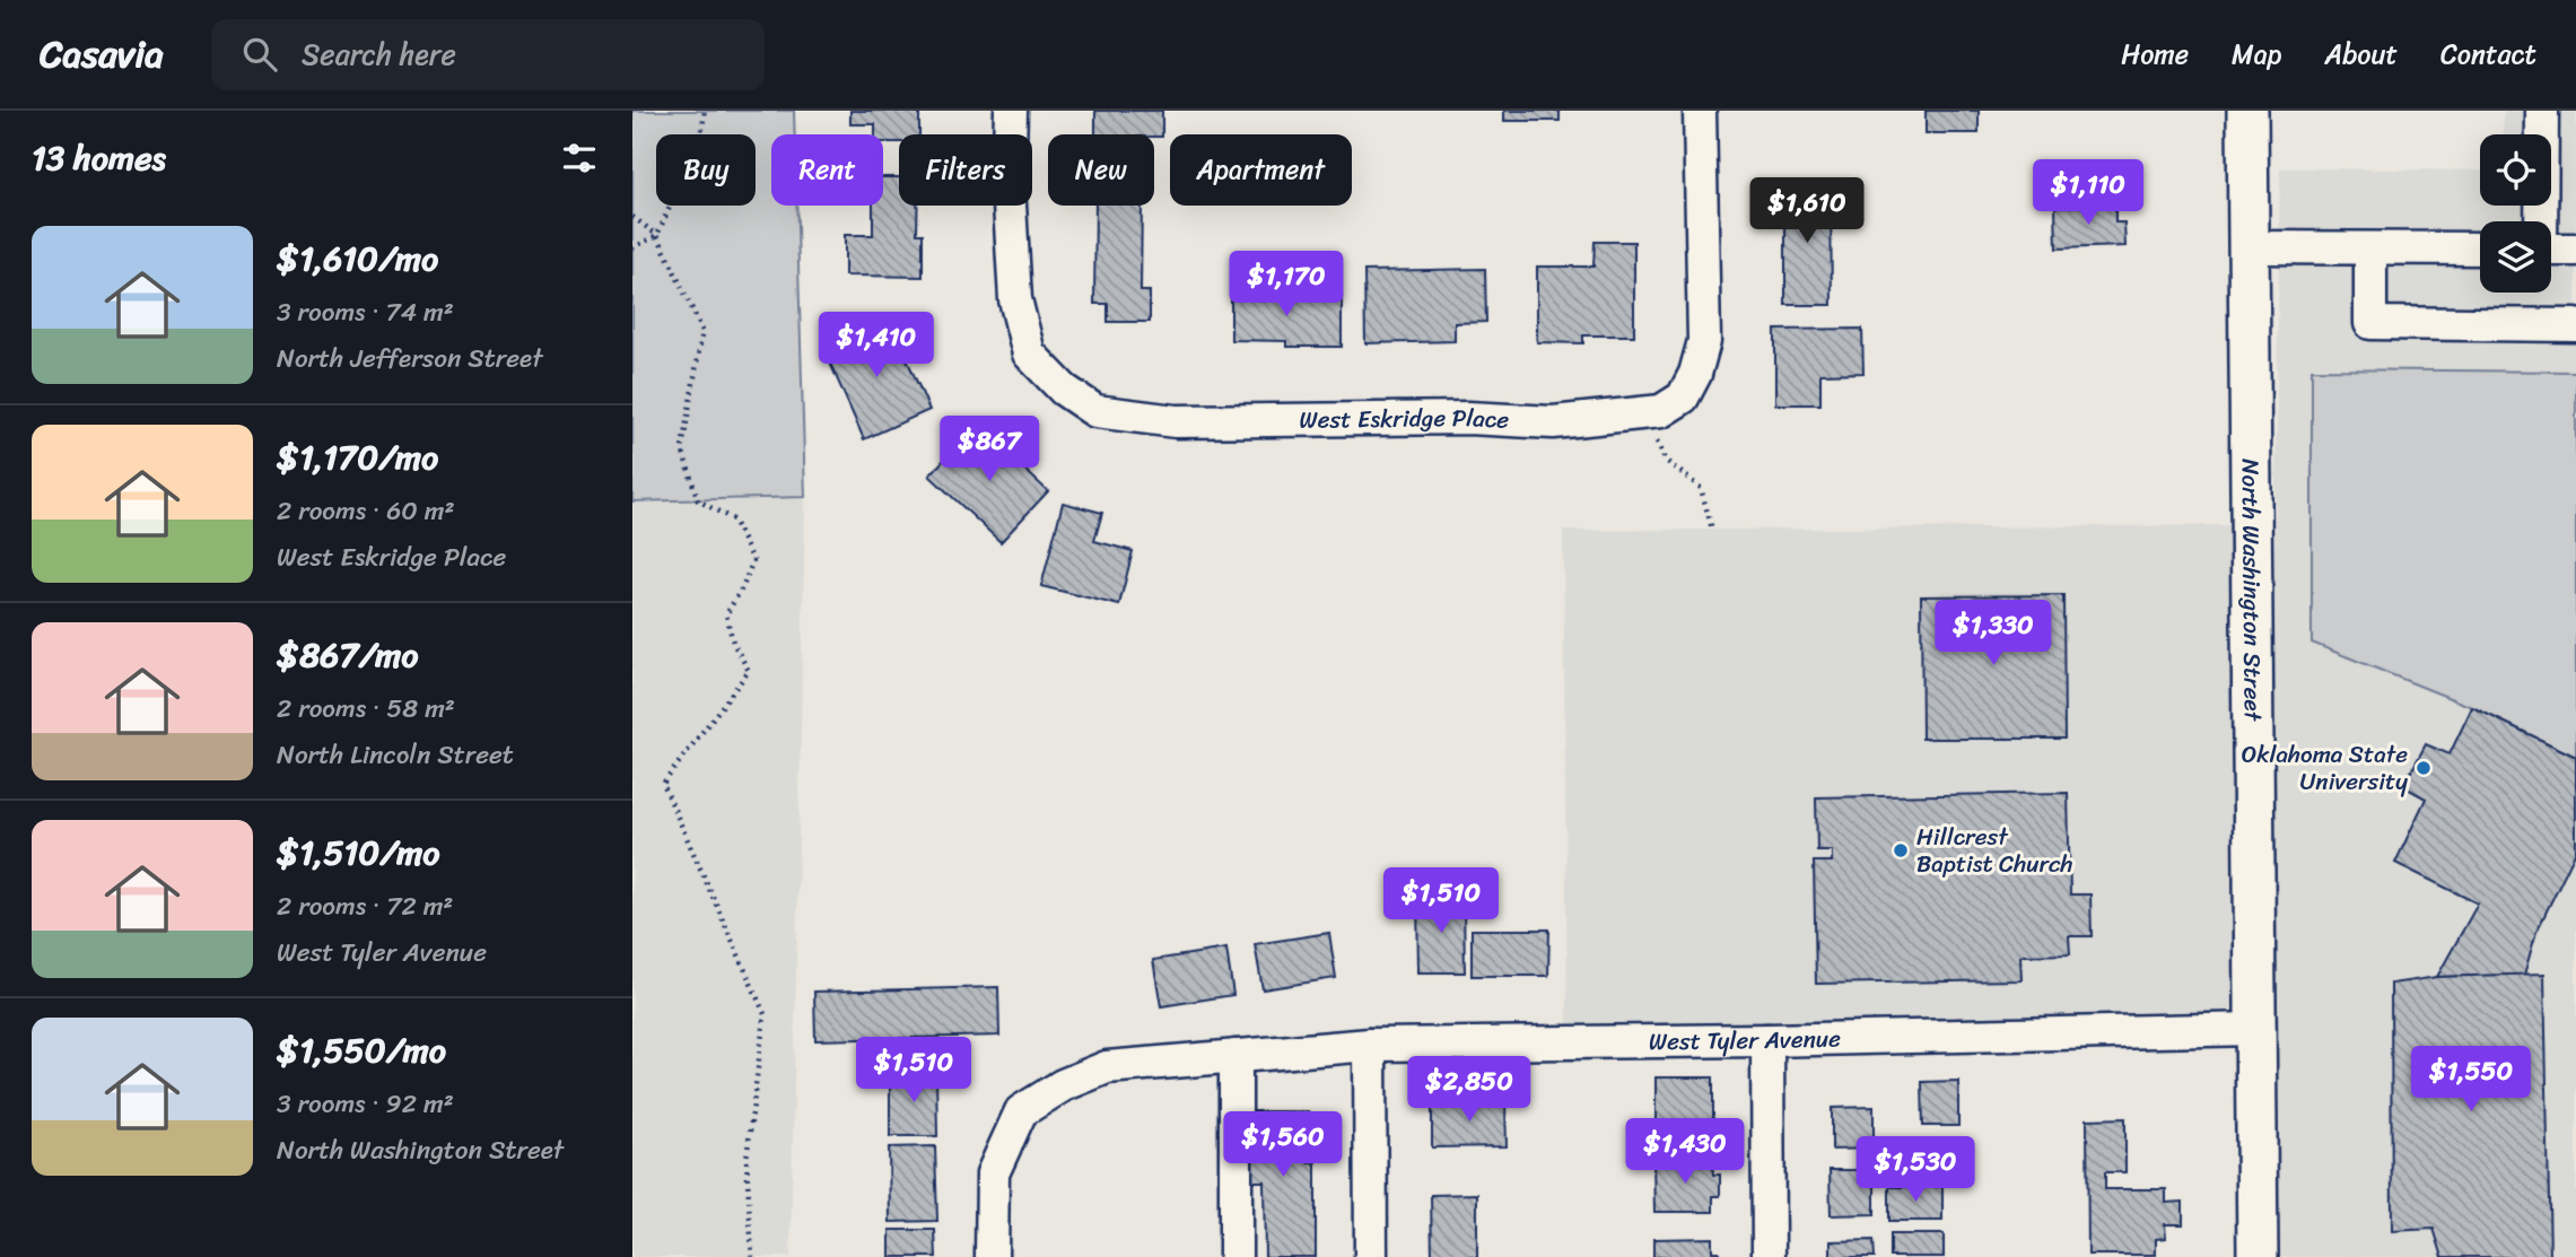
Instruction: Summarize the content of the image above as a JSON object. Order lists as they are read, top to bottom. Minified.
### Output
{"streets":{"main road":["North Washington Street"],"street":["West Eskridge Place","West Tyler Avenue"]},"crossings":[["North Washington Street","West Tyler Avenue"]],"places":["Oklahoma State University","Hillcrest Baptist Church"],"page":{"header":"Casavia","search":"Search here","nav":["Home","Map","About","Contact"],"heading":"13 homes","chip":["Buy","Rent","Filters","New","Apartment"],"price":["$1,110","$1,610","$1,170","$1,410","$867","$1,330","$1,510","$1,510","$1,550","$2,850","$1,560","$1,430","$1,530"],"list":[{"name":"$1,610/mo","note":"3 rooms · 74 m² · North Jefferson Street"},{"name":"$1,170/mo","note":"2 rooms · 60 m² · West Eskridge Place"},{"name":"$867/mo","note":"2 rooms · 58 m² · North Lincoln Street"},{"name":"$1,510/mo","note":"2 rooms · 72 m² · West Tyler Avenue"},{"name":"$1,550/mo","note":"3 rooms · 92 m² · North Washington Street"}]}}
